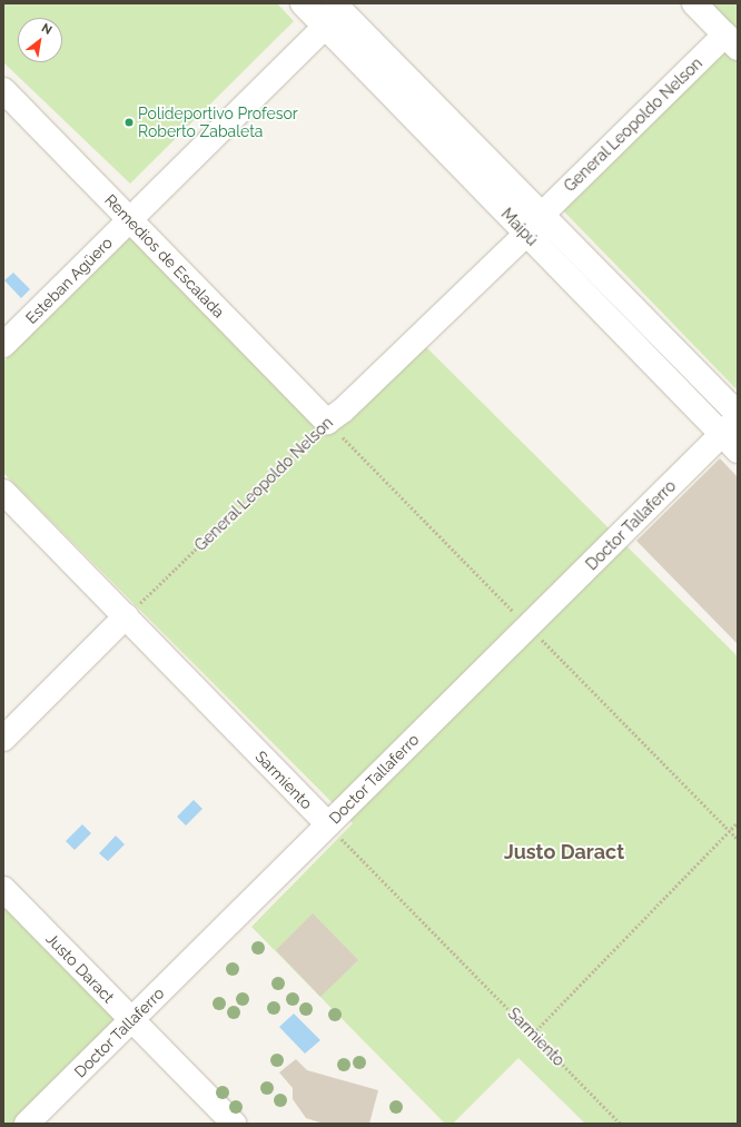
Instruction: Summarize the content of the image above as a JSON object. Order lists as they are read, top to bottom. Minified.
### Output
{"streets":{"street":["General Leopoldo Nelson","Maipú","Remedios de Escalada","Esteban Agüero","Doctor Tallaferro","Sarmiento","Justo Daract"]},"crossings":[["General Leopoldo Nelson","Maipú"],["General Leopoldo Nelson","Remedios de Escalada"],["General Leopoldo Nelson","Sarmiento"],["Maipú","Esteban Agüero"],["Maipú","Doctor Tallaferro"],["Remedios de Escalada","Esteban Agüero"],["Doctor Tallaferro","Sarmiento"],["Doctor Tallaferro","Justo Daract"]],"districts":["Justo Daract"],"places":["Polideportivo Profesor Roberto Zabaleta"],"north":"top right"}
